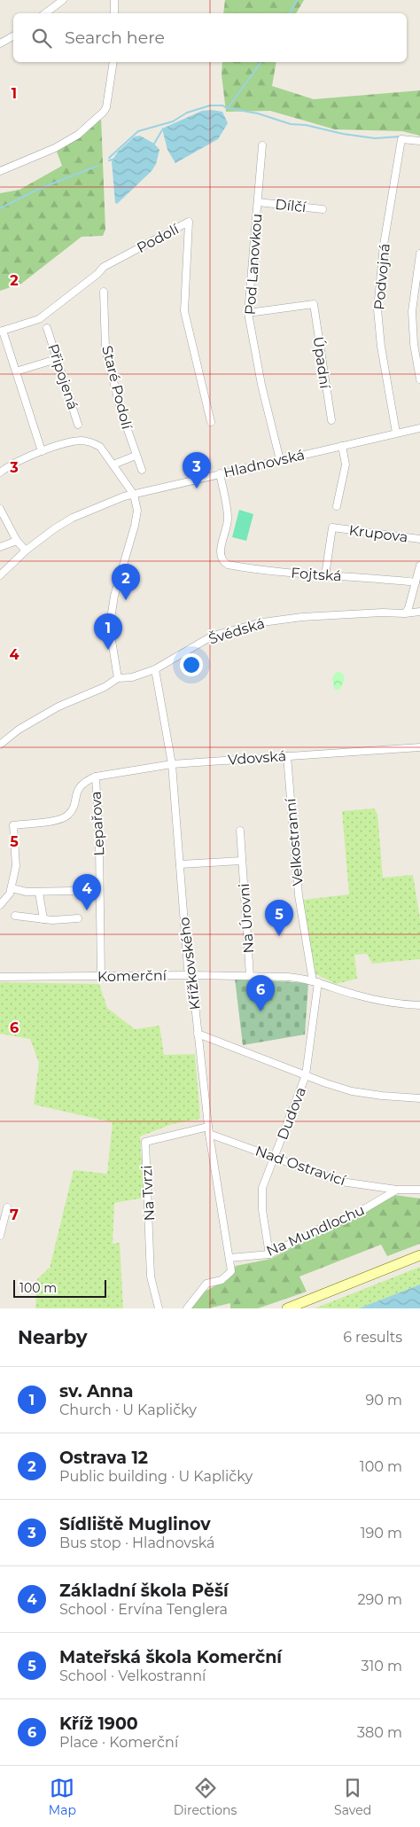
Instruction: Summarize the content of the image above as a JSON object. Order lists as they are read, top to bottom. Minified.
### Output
{"streets":{"street":["Dílčí","Podolí","Pod Lanovkou","Podvojná","Úpadní","Připojená","Staré Podolí","Hladnovská","Krupova","Fojtská","Švédská","Vdovská","Lepařova","Velkostranní","Na Úrovni","Křížkovského","Komerční","Dudova","Nad Ostravicí","Na Tvrzi","Na Mundlochu"]},"crossings":[["Dílčí","Pod Lanovkou"],["Pod Lanovkou","Úpadní"],["Pod Lanovkou","Hladnovská"],["Podvojná","Hladnovská"],["Hladnovská","Krupova"],["Hladnovská","Fojtská"],["Krupova","Fojtská"],["Švédská","Křížkovského"],["Vdovská","Lepařova"],["Vdovská","Velkostranní"],["Vdovská","Křížkovského"],["Lepařova","Komerční"],["Velkostranní","Komerční"],["Velkostranní","Dudova"],["Na Úrovni","Komerční"],["Křížkovského","Komerční"],["Křížkovského","Nad Ostravicí"],["Křížkovského","Na Tvrzi"],["Křížkovského","Na Mundlochu"],["Dudova","Nad Ostravicí"],["Dudova","Na Mundlochu"],["Nad Ostravicí","Na Tvrzi"],["Nad Ostravicí","Na Mundlochu"]],"scale_bar":"100 m","page":{"search":"Search here","pins":["3","2","1","4","5","6"],"scale":"100 m","heading":["Nearby","6 results"],"list":[{"mark":"1","name":"sv. Anna","note":"Church · U Kapličky","value":"90 m"},{"mark":"2","name":"Ostrava 12","note":"Public building · U Kapličky","value":"100 m"},{"mark":"3","name":"Sídliště Muglinov","note":"Bus stop · Hladnovská","value":"190 m"},{"mark":"4","name":"Základní škola Pěší","note":"School · Ervína Tenglera","value":"290 m"},{"mark":"5","name":"Mateřská škola Komerční","note":"School · Velkostranní","value":"310 m"},{"mark":"6","name":"Kříž 1900","note":"Place · Komerční","value":"380 m"}],"nav":["Map","Directions","Saved"]},"grid":{"rows":["1","2","3","4","5","6","7"]}}
